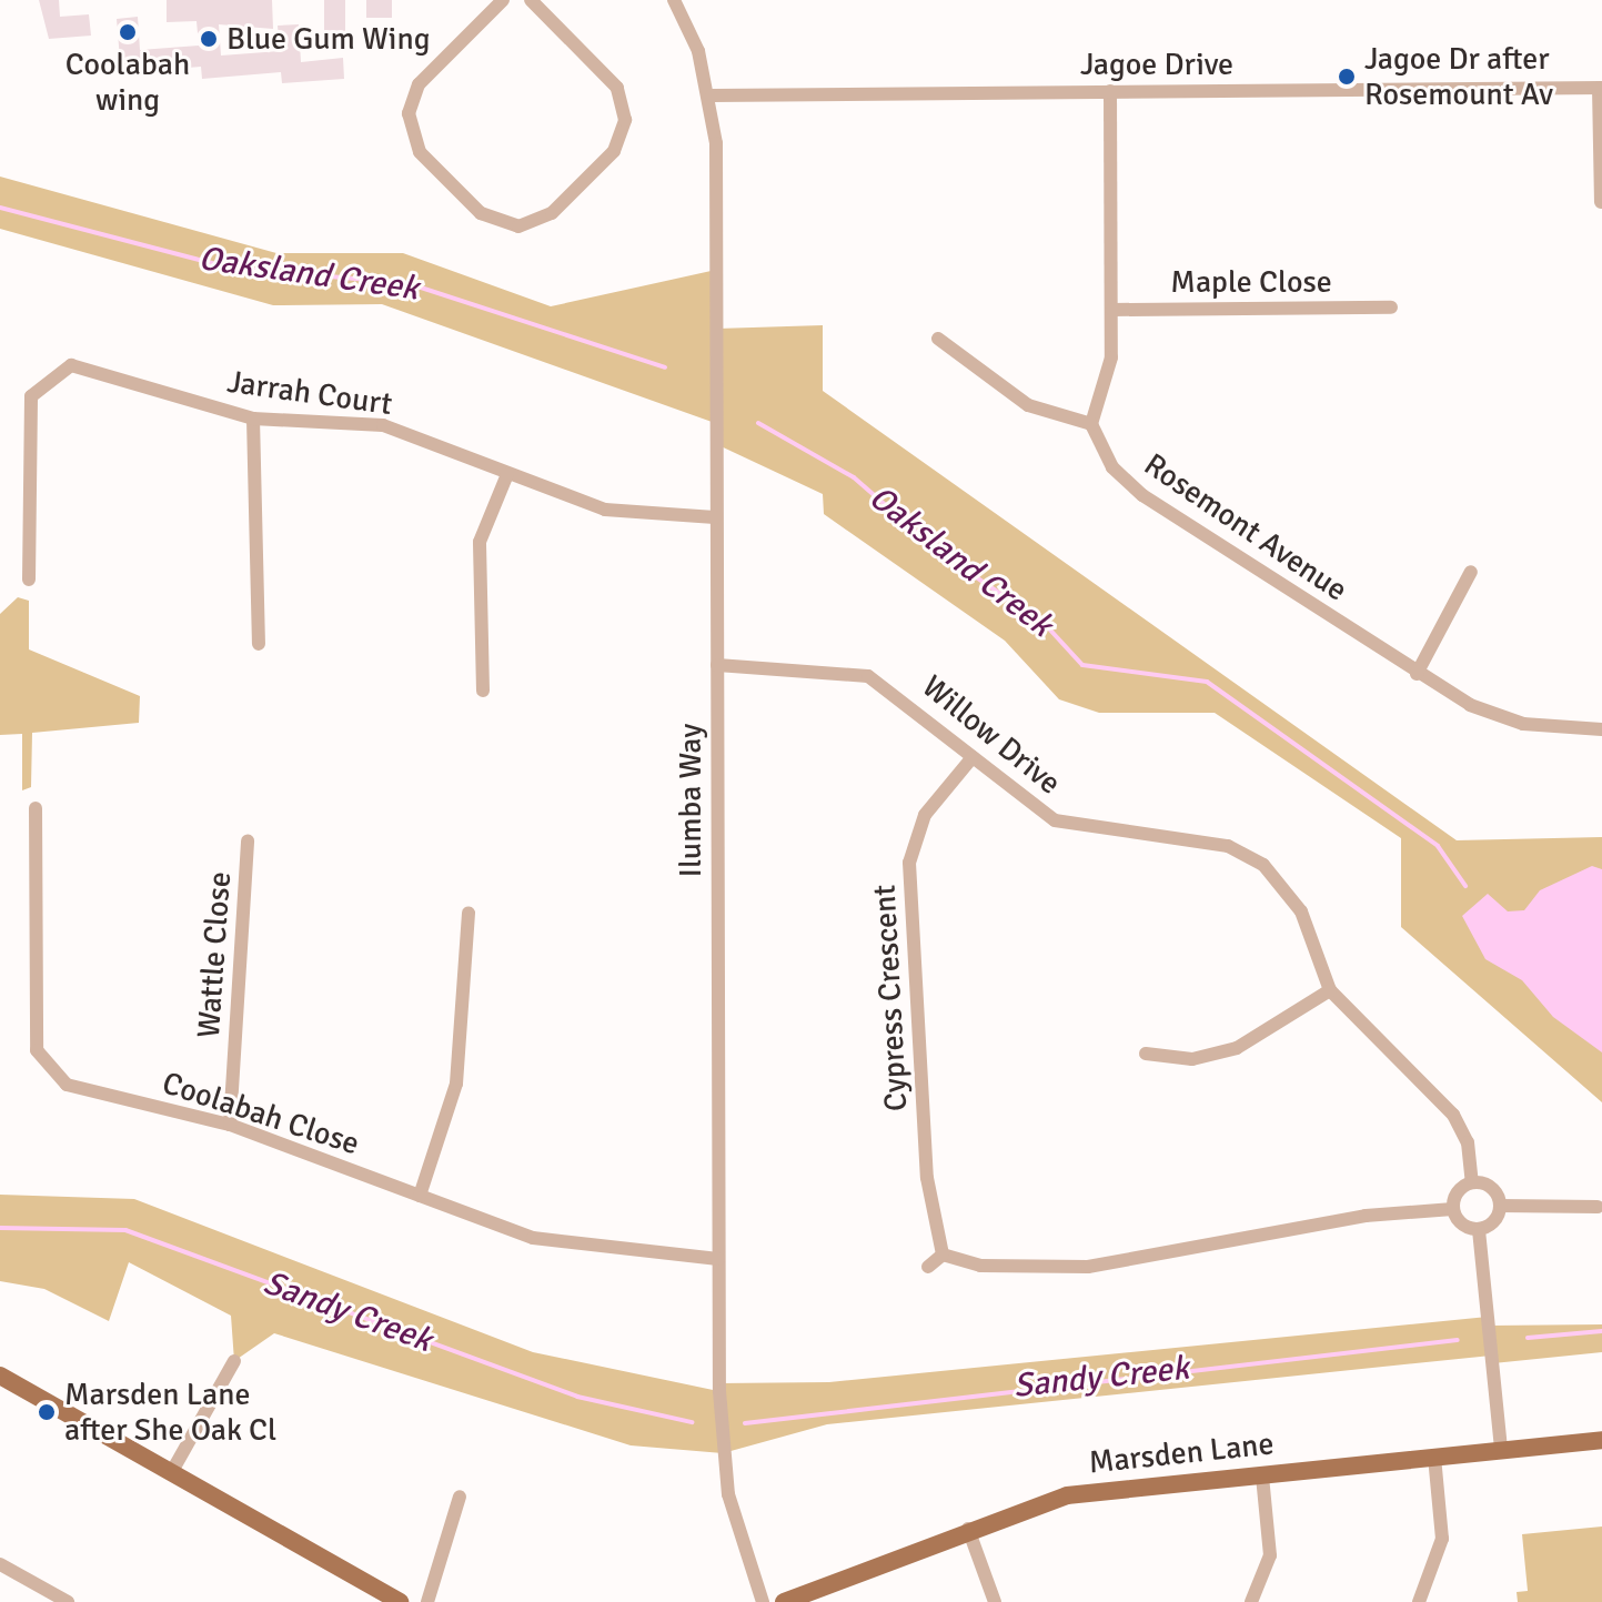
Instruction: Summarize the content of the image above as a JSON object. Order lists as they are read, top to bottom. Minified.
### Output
{"streets":{"main road":["Marsden Lane"],"street":["Jagoe Drive","Maple Close","Jarrah Court","Rosemont Avenue","Willow Drive","Ilumba Way","Wattle Close","Cypress Crescent","Coolabah Close"]},"crossings":[["Jagoe Drive","Ilumba Way"],["Jarrah Court","Ilumba Way"],["Willow Drive","Ilumba Way"],["Willow Drive","Cypress Crescent"],["Ilumba Way","Coolabah Close"],["Wattle Close","Coolabah Close"]],"water":["Oaksland Creek","Sandy Creek"],"places":["Coolabah wing","Blue Gum Wing","Jagoe Dr after Rosemount Av","Marsden Lane after She Oak Cl"]}
